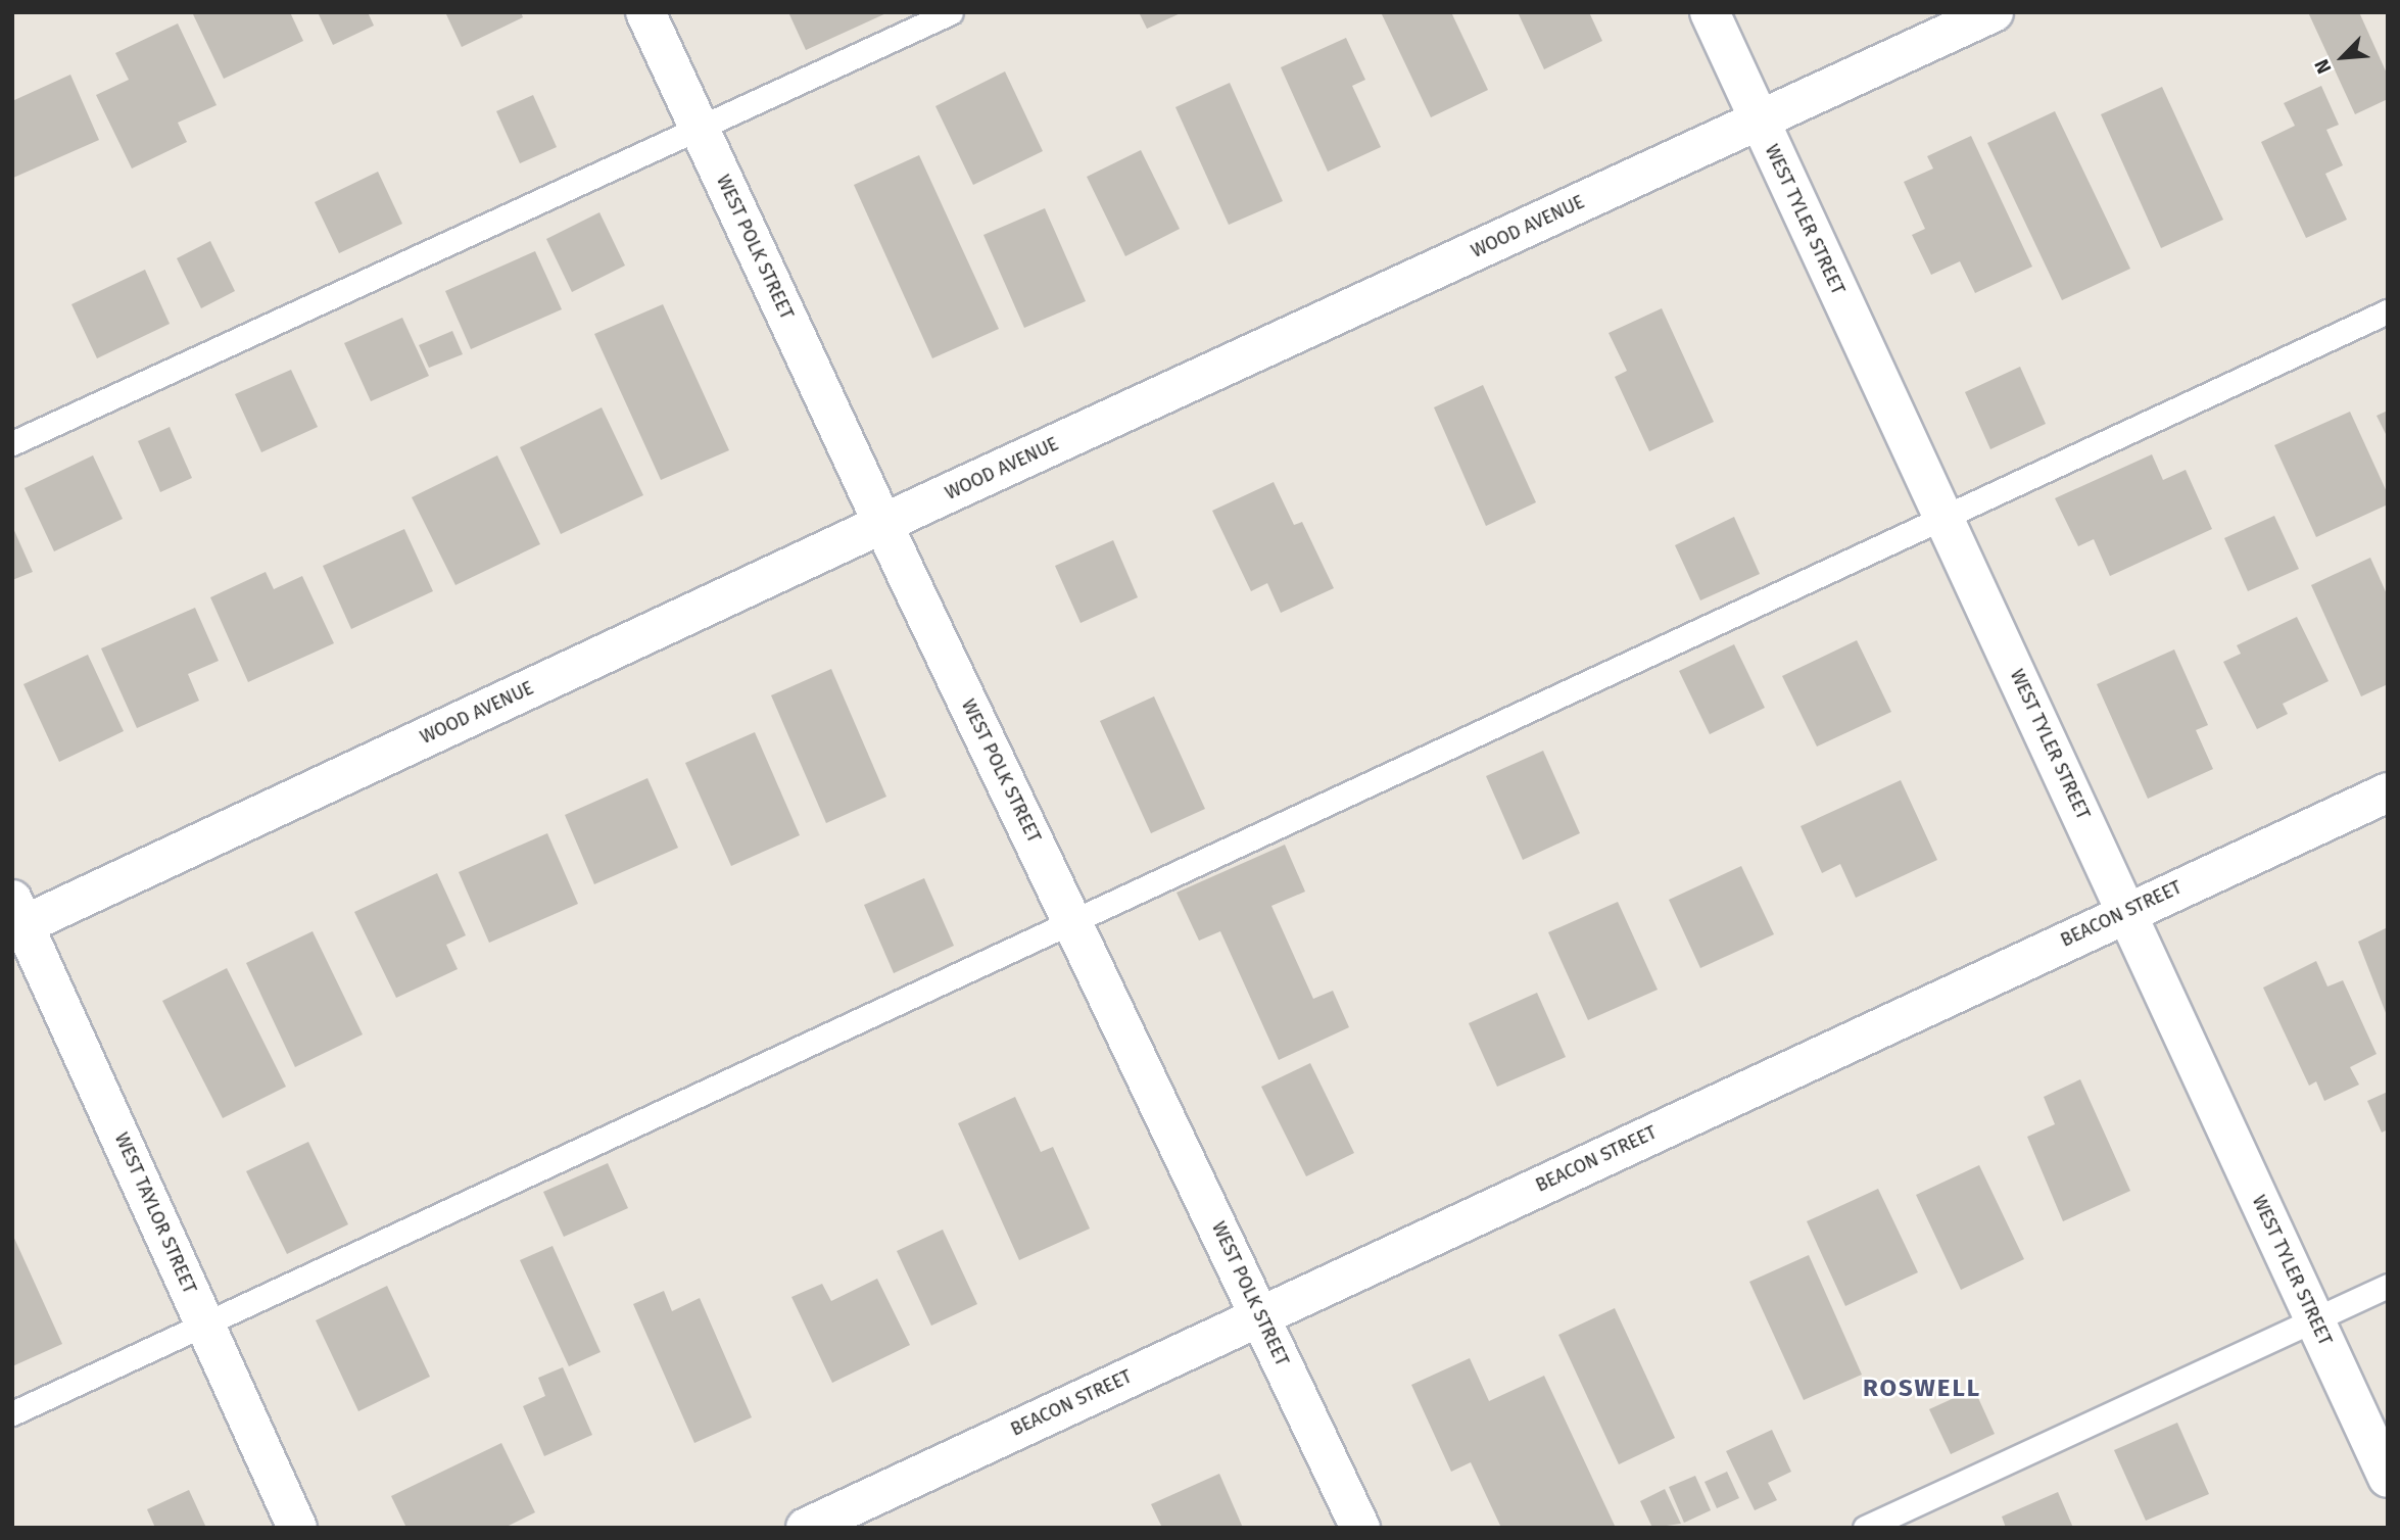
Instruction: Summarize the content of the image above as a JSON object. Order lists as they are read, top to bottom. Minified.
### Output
{"streets":{"street":["WEST TYLER STREET","WOOD AVENUE","WEST POLK STREET","BEACON STREET","WEST TAYLOR STREET"]},"crossings":[["WEST TYLER STREET","WOOD AVENUE"],["WEST TYLER STREET","BEACON STREET"],["WOOD AVENUE","WEST POLK STREET"],["WOOD AVENUE","WEST TAYLOR STREET"],["WEST POLK STREET","BEACON STREET"]],"districts":["ROSWELL"],"north":"bottom left"}
